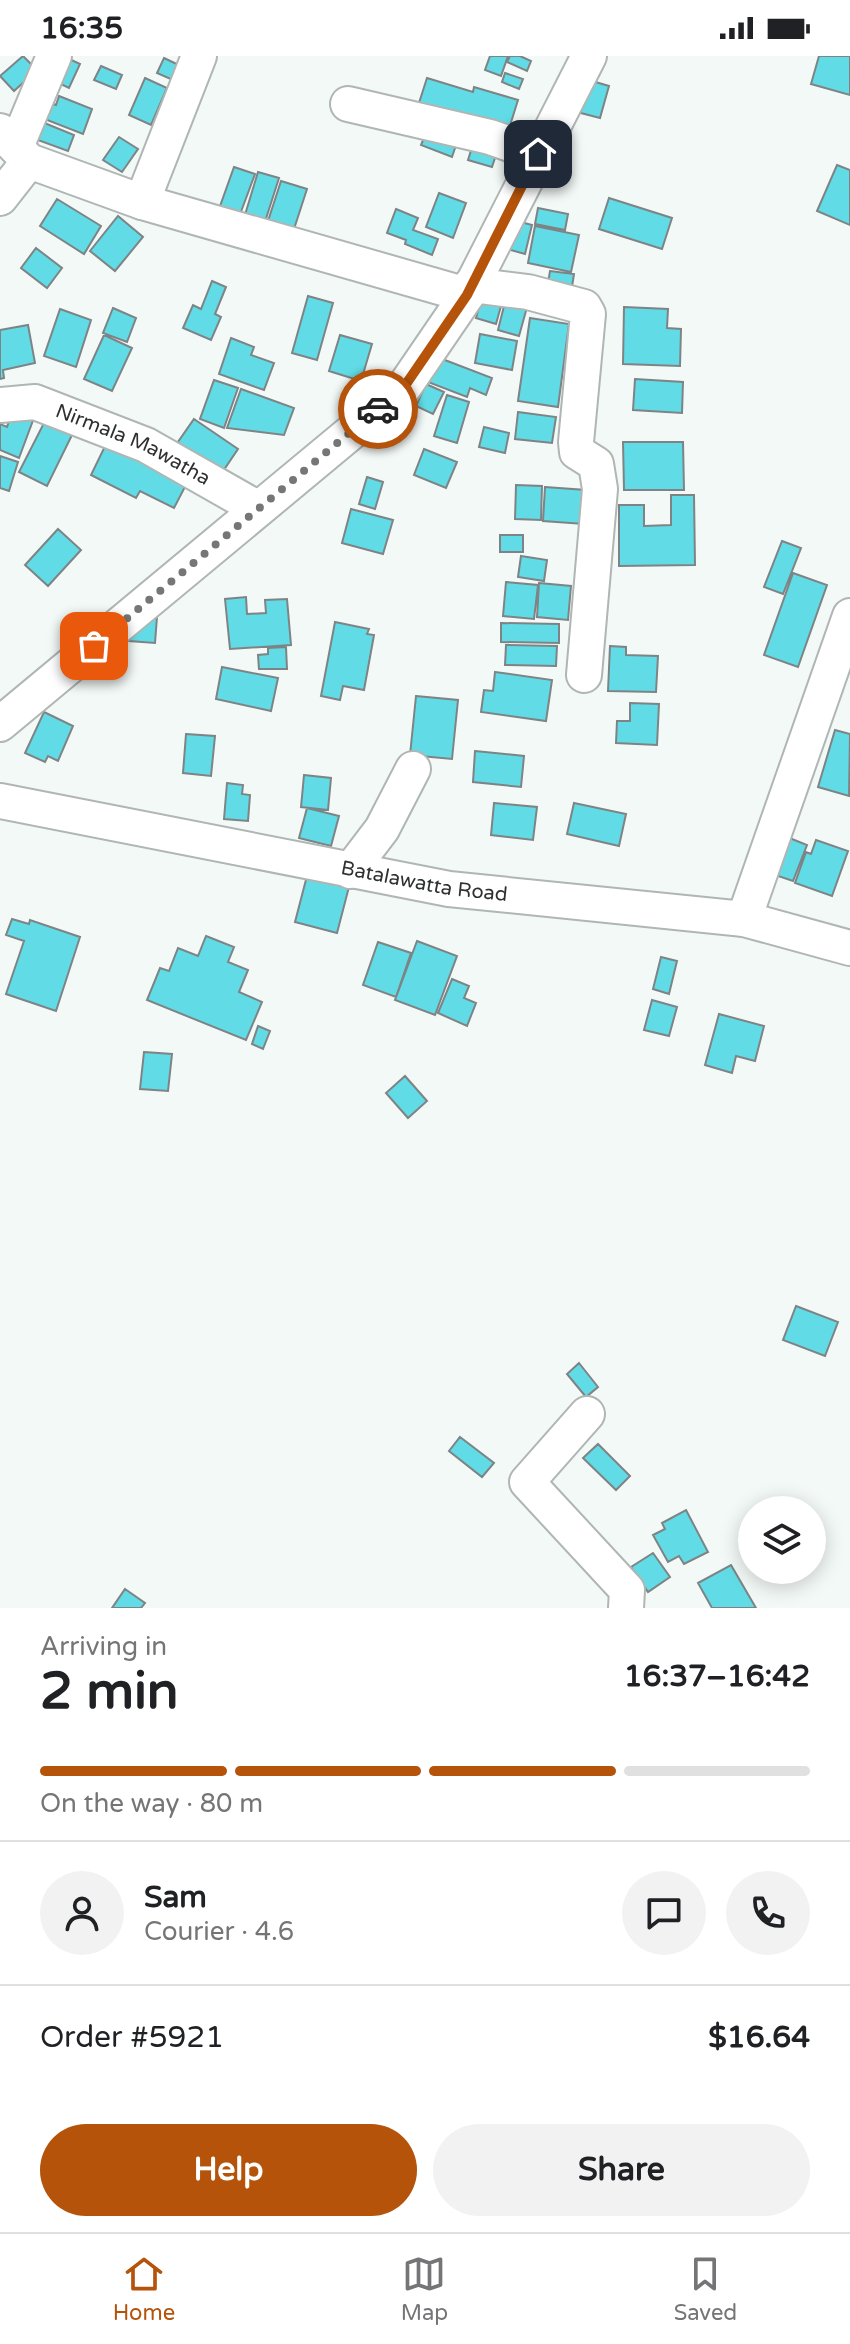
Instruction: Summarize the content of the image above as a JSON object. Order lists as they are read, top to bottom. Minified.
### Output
{"streets":{"street":["Nirmala Mawatha","Batalawatta Road"]},"page":{"status":"16:35","heading":["2 min","Arriving in","16:37–16:42"],"panel":["Sam","Courier · 4.6","Order #5921","$16.64"],"bar":"On the way · 80 m","buttons":["Help","Share"],"tabs":["Home","Map","Saved"]}}
